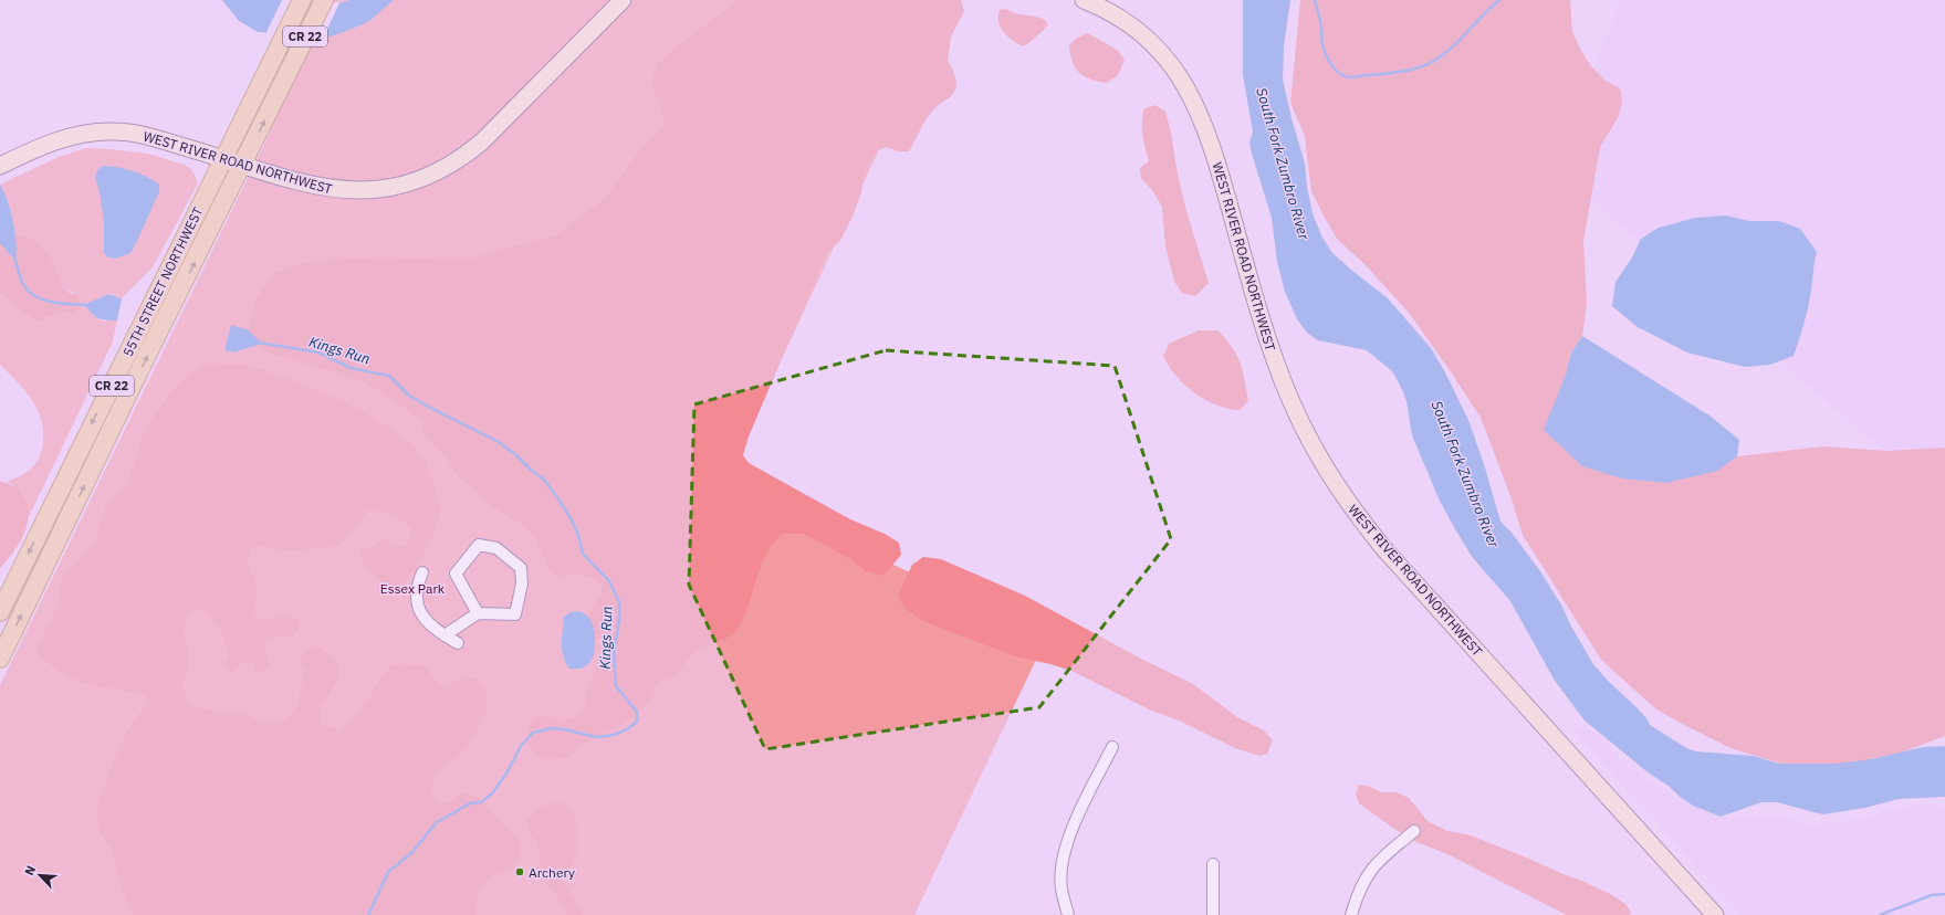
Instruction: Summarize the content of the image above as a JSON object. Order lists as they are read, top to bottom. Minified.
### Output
{"streets":{"main road":["CR 22","WEST RIVER ROAD NORTHWEST","55TH STREET NORTHWEST"]},"crossings":[["WEST RIVER ROAD NORTHWEST","55TH STREET NORTHWEST"]],"water":["South Fork Zumbro River","Kings Run"],"parks":["Essex Park"],"places":["Archery"],"north":"top left"}
